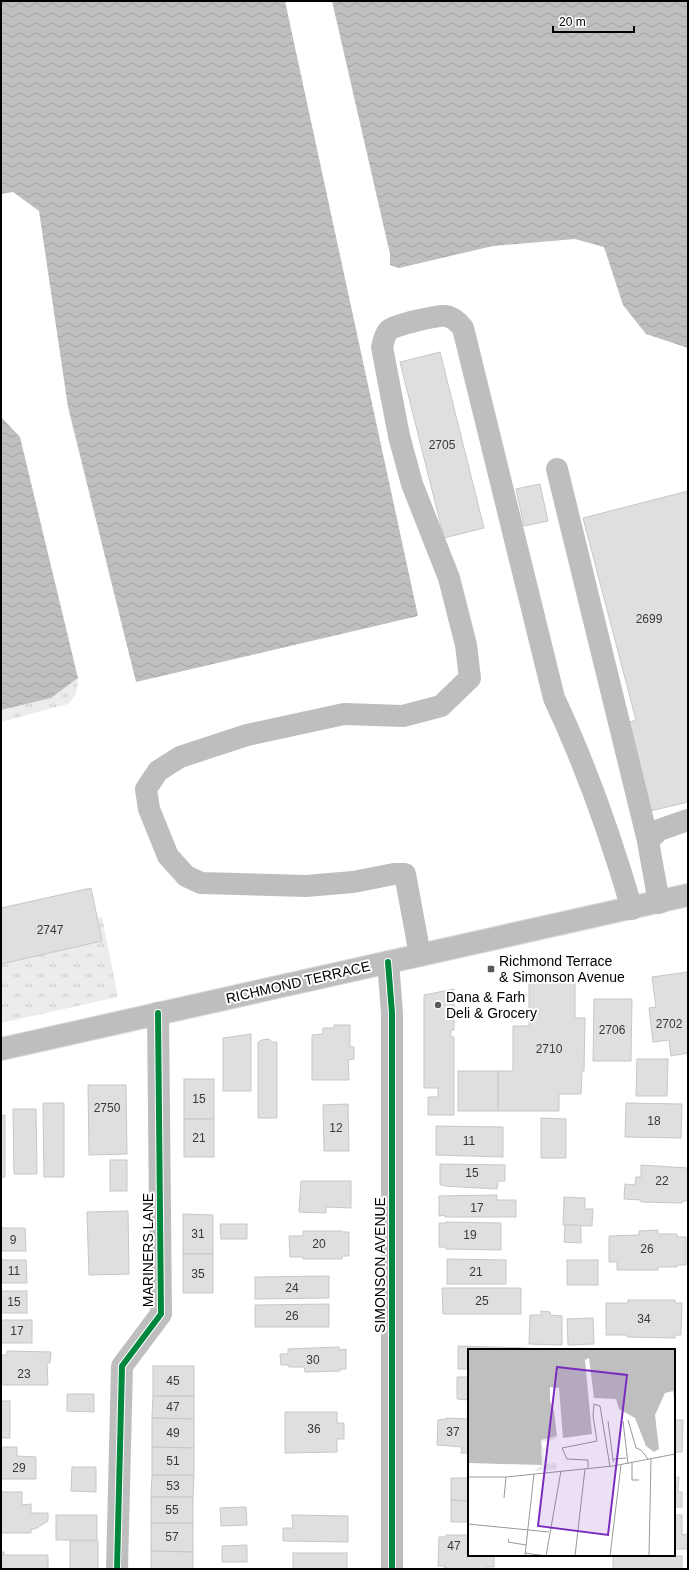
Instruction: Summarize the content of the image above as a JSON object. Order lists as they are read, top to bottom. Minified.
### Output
{"streets":{"street":["RICHMOND TERRACE","MARINERS LANE","SIMONSON AVENUE"]},"crossings":[["RICHMOND TERRACE","MARINERS LANE"],["RICHMOND TERRACE","SIMONSON AVENUE"]],"places":{"transit":["Richmond Terrace & Simonson Avenue"],"other":["Dana & Farh Deli & Grocery"]},"house_numbers":["2705","2699","2747","2702","2706","2710","15","2750","18","12","21","11","15","22","17","31","19","9","20","26","11","21","35","24","25","15","26","34","17","30","23","45","47","36","37","49","51","29","53","55","57","47"],"scale_bar":"20 m"}
